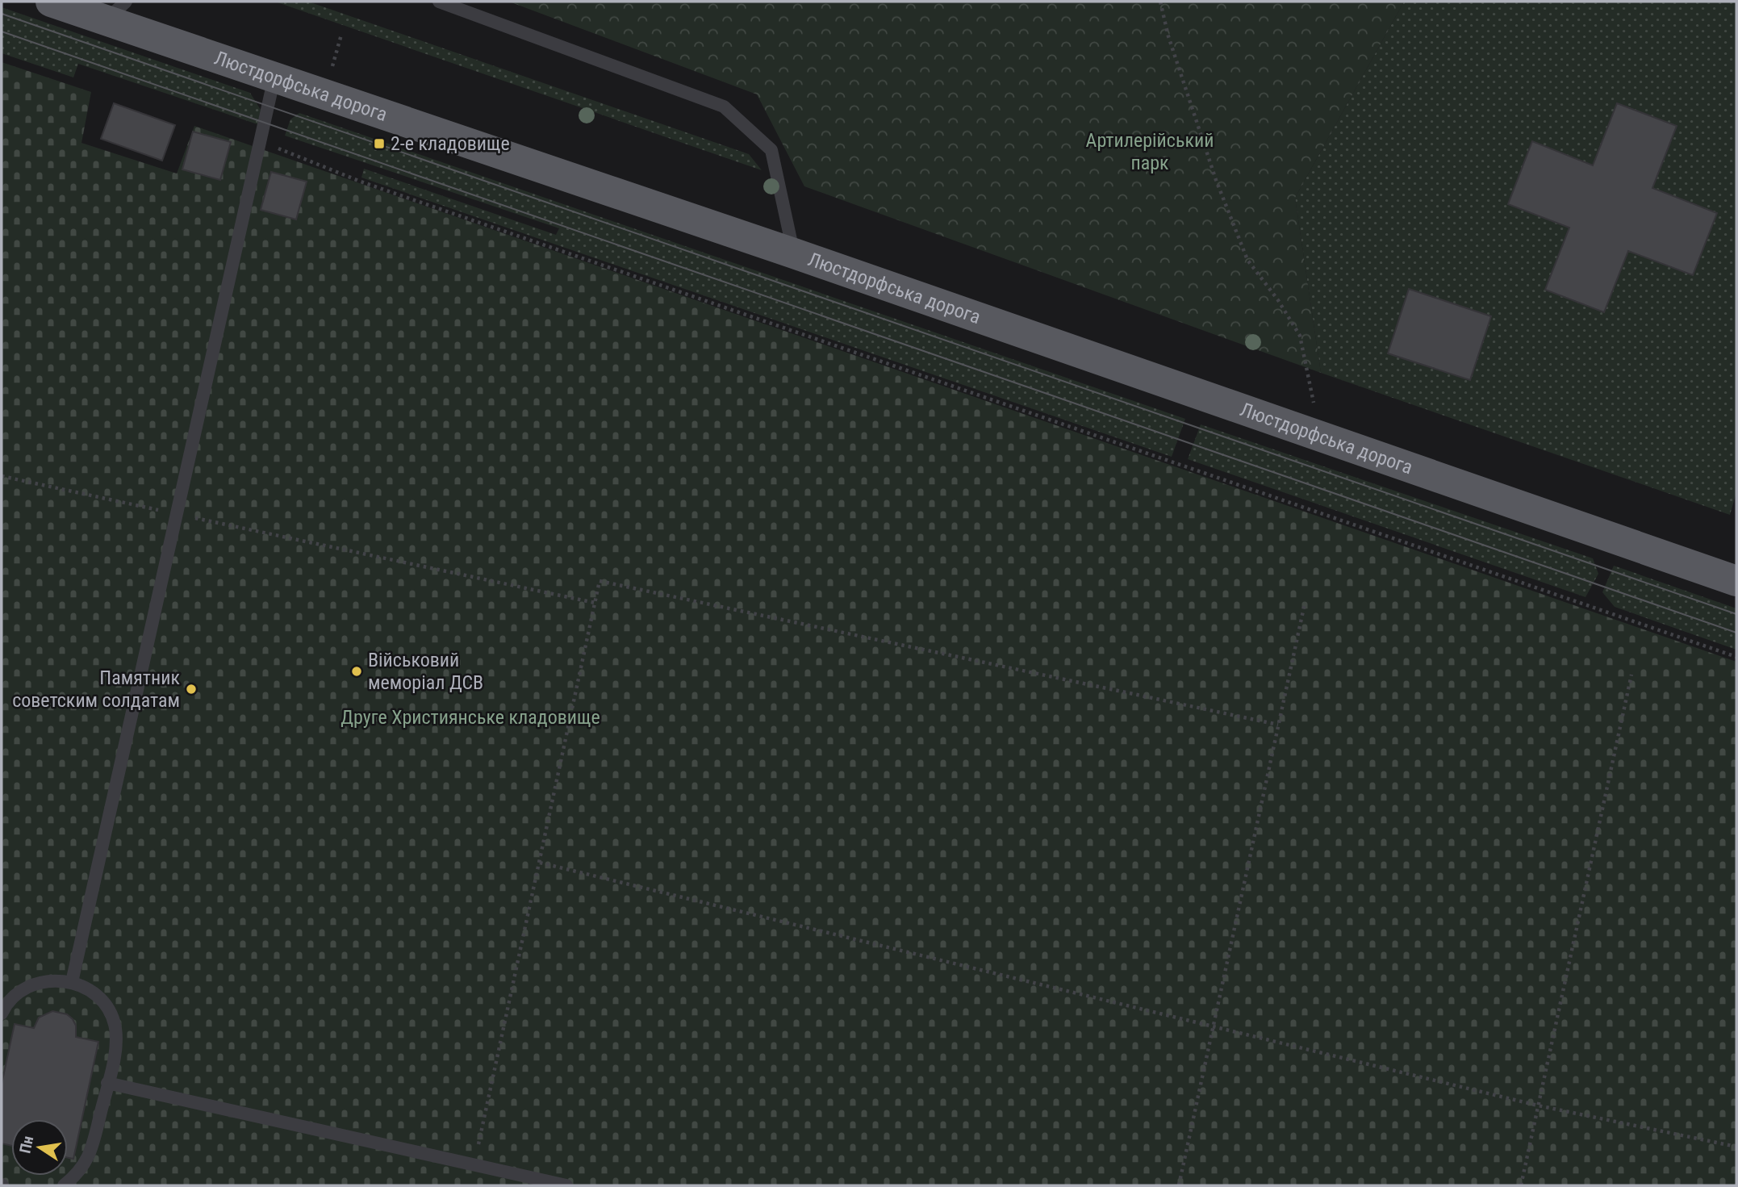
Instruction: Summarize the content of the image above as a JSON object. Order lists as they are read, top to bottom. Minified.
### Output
{"streets":{"main road":["Люстдорфська дорога"]},"parks":["Артилерійський парк","Друге Християнське кладовище"],"places":{"transit":["2-е кладовище"],"other":["Військовий меморіал ДСВ","Памятник советским солдатам"]},"north":"left"}
